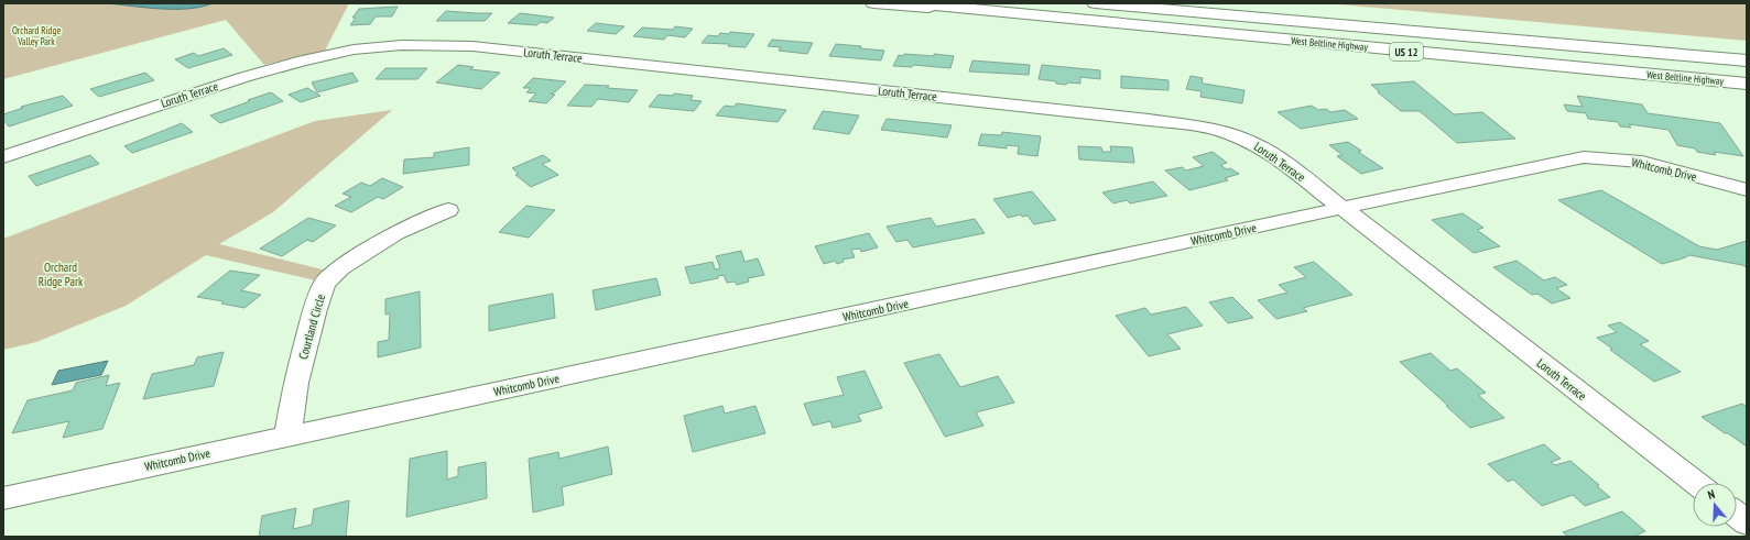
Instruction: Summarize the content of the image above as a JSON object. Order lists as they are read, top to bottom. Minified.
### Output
{"streets":{"highway":["West Beltline Highway","US 12"],"street":["Loruth Terrace","Whitcomb Drive","Courtland Circle"]},"crossings":[["Loruth Terrace","Whitcomb Drive"],["Whitcomb Drive","Courtland Circle"]],"parks":["Orchard Ridge Valley Park","Orchard Ridge Park"],"north":"top"}
